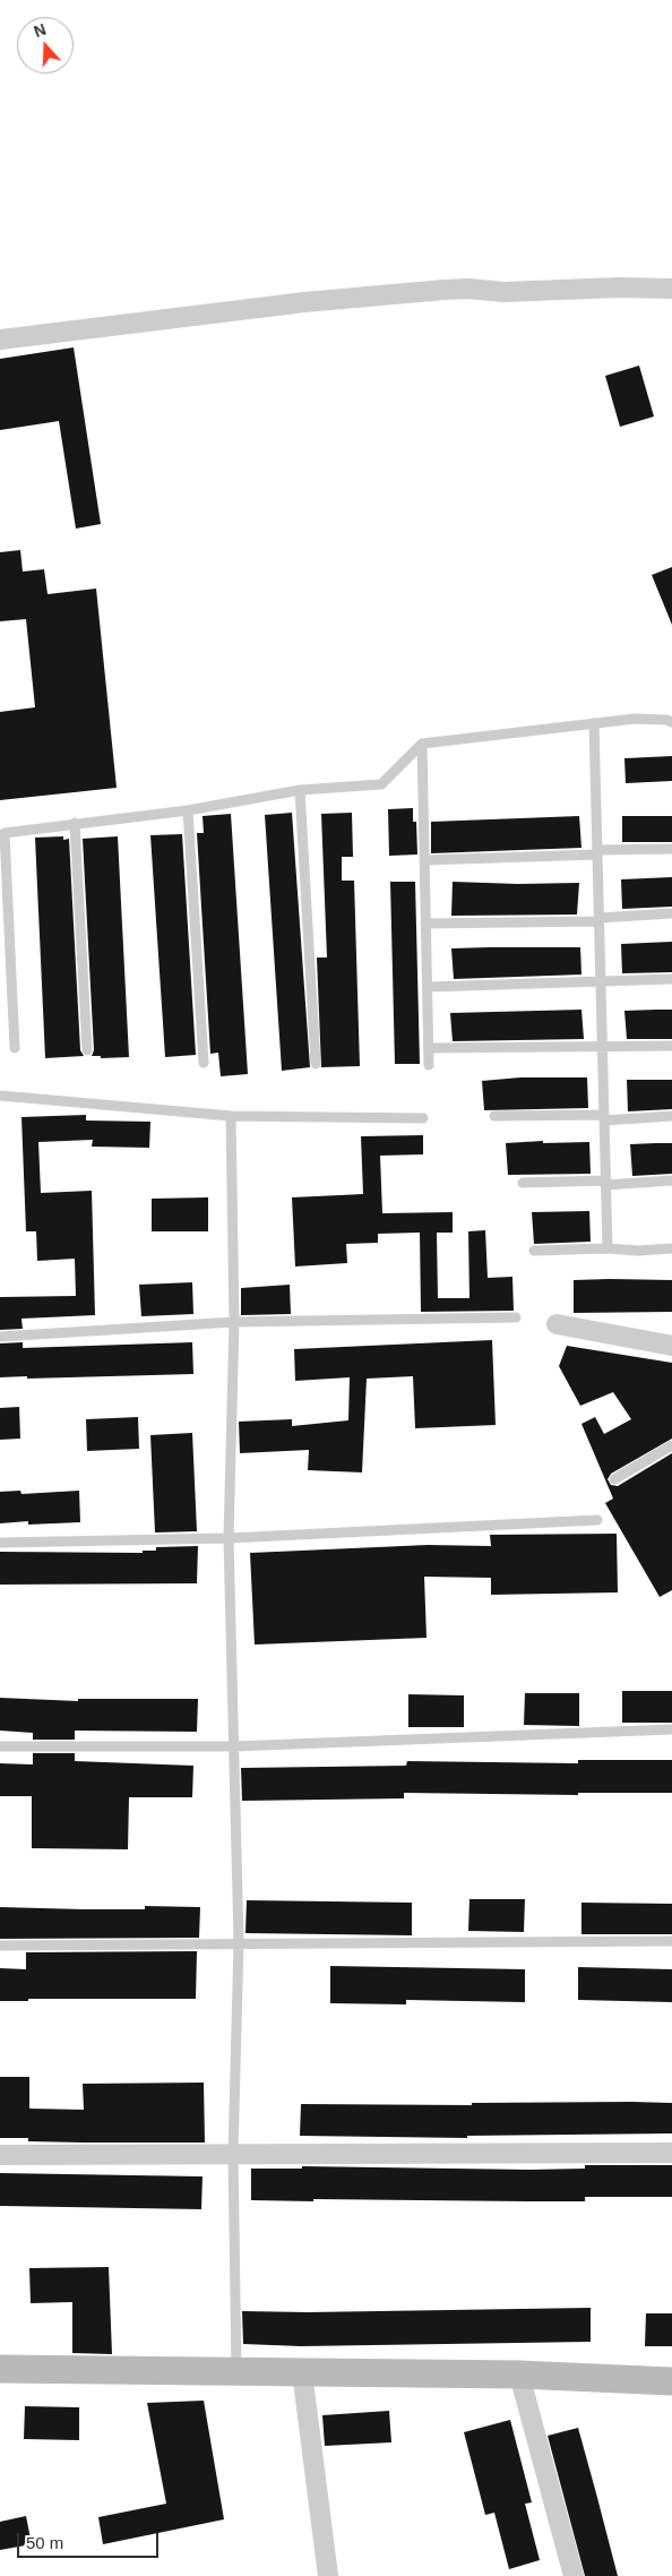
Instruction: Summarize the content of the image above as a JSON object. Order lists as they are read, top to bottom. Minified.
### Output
{"scale_bar":"50 m","north":"top"}
